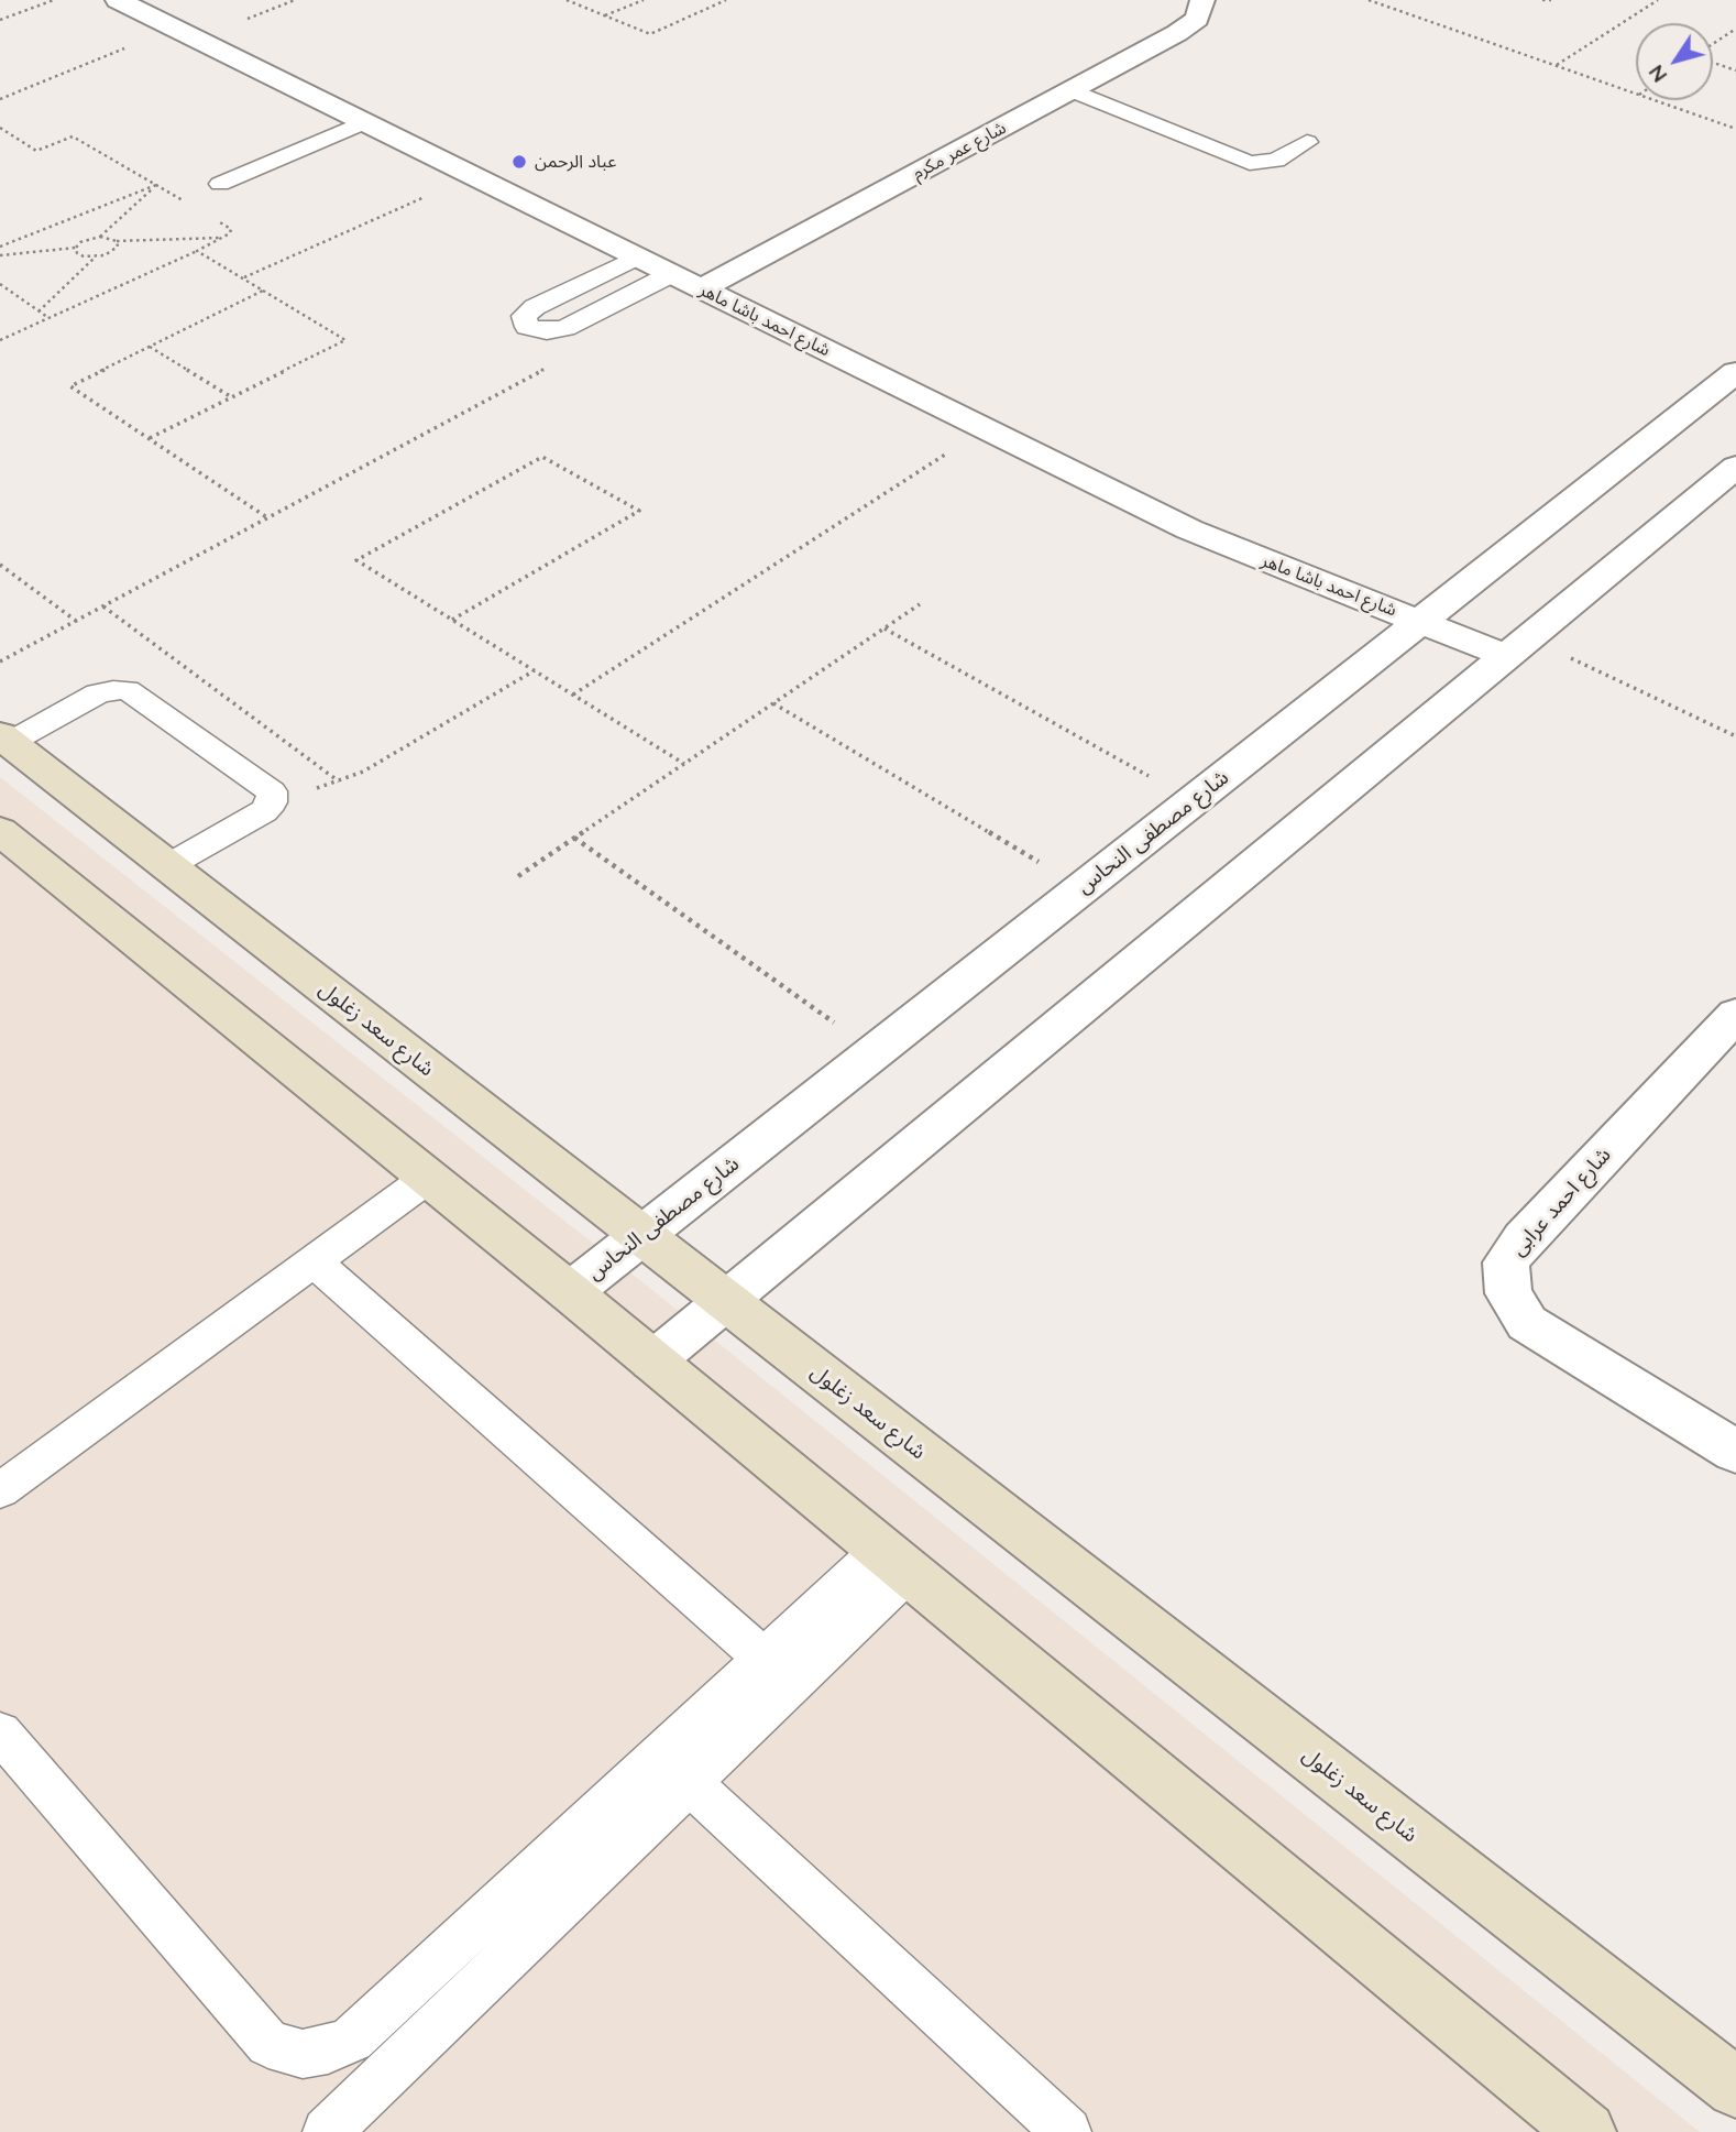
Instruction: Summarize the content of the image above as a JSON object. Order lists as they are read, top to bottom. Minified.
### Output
{"streets":{"street":["شارع عمر مكرم","شارع احمد باشا ماهر","شارع مصطفى النحاس","شارع سعد زغلول","شارع احمد عرابى"]},"crossings":[["شارع عمر مكرم","شارع احمد باشا ماهر"],["شارع احمد باشا ماهر","شارع مصطفى النحاس"],["شارع مصطفى النحاس","شارع سعد زغلول"]],"places":["عباد الرحمن"],"north":"bottom left"}
